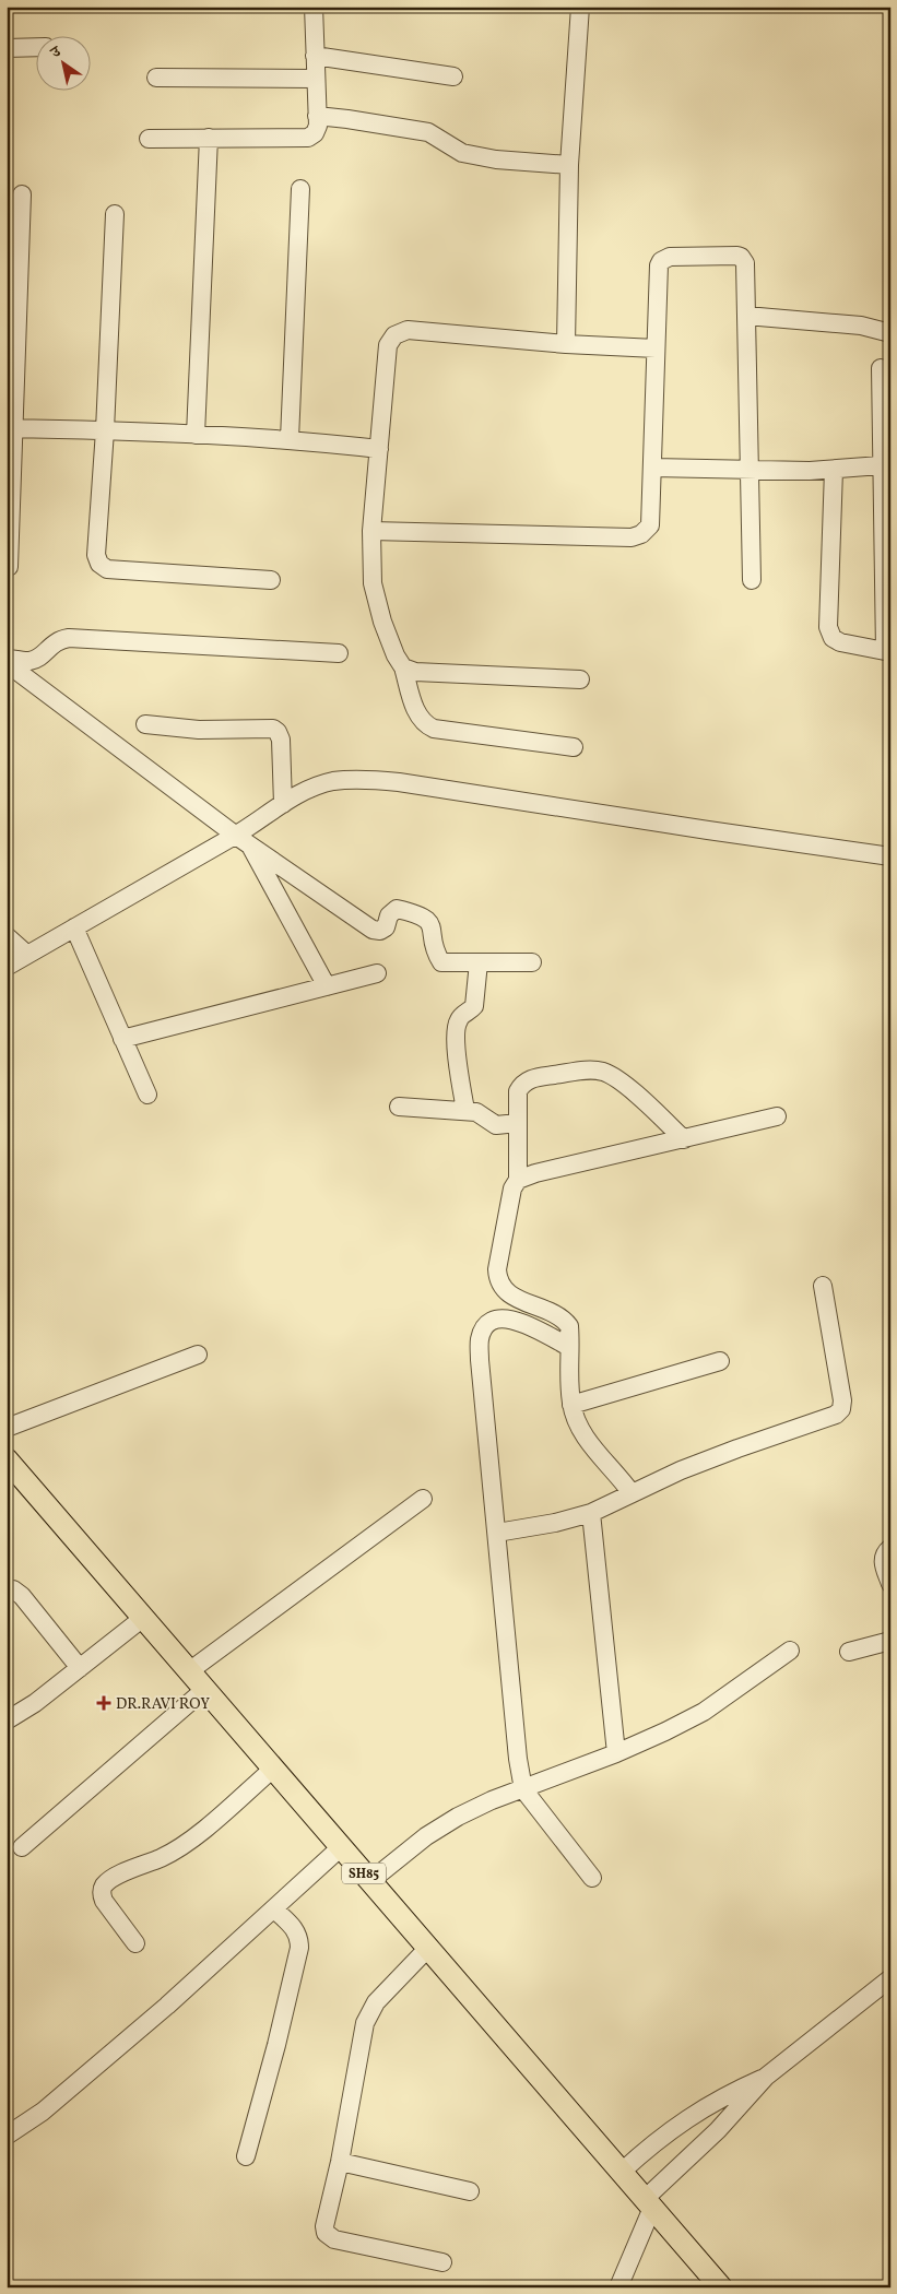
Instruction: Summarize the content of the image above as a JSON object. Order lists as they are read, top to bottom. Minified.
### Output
{"streets":{"main road":["SH85"]},"places":{"health":["DR.RAVI ROY"]},"north":"top left"}
